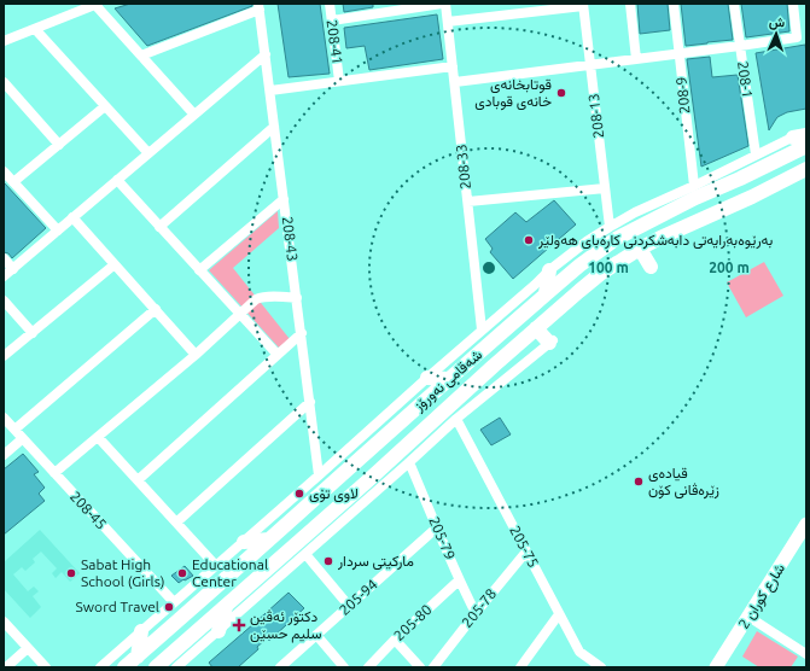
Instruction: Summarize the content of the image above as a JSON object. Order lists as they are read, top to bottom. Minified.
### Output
{"streets":{"main road":["شەقامی نەورۆز"],"street":["208-41","208-1","208-9","208-13","208-33","208-43","208-45","205-79","205-75","شارع كوران 2","205-94","205-78","205-80"]},"crossings":[["208-9","شەقامی نەورۆز"],["205-79","205-94"],["205-79","205-78"],["205-79","205-80"],["205-75","205-78"]],"places":{"other":["قوتابخانەی خانەی قوبادی","بەرێوەبەرایەتی دابەشکردنی کارەبای هەولێر","قیادەی زێرەڤانی کۆن","لاوی تۆی","ماركيتى سردار","Sabat High School (Girls)","Educational Center","Sword Travel"],"health":["دکتۆر ئەڤین سلیم حسێن"]},"north":"top","rings":["100 m","200 m"]}
